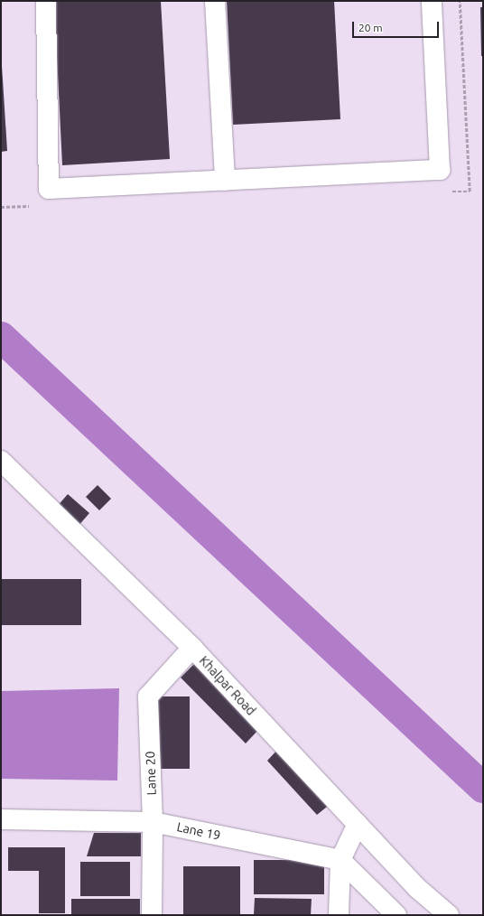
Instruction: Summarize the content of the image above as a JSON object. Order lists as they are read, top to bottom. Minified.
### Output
{"streets":{"street":["Khalpar Road","Lane 20","Lane 19"]},"crossings":[["Khalpar Road","Lane 20"],["Lane 20","Lane 19"]],"scale_bar":"20 m"}
